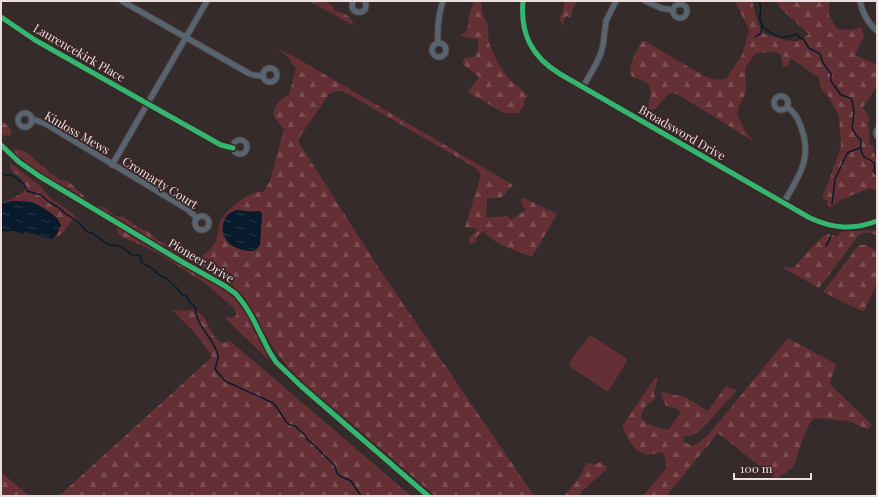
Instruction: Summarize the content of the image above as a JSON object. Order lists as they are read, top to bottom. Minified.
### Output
{"streets":{"street":["Laurencekirk Place","Kinloss Mews","Broadsword Drive","Cromarty Court","Pioneer Drive"]},"crossings":[["Kinloss Mews","Cromarty Court"]],"scale_bar":"100 m"}
